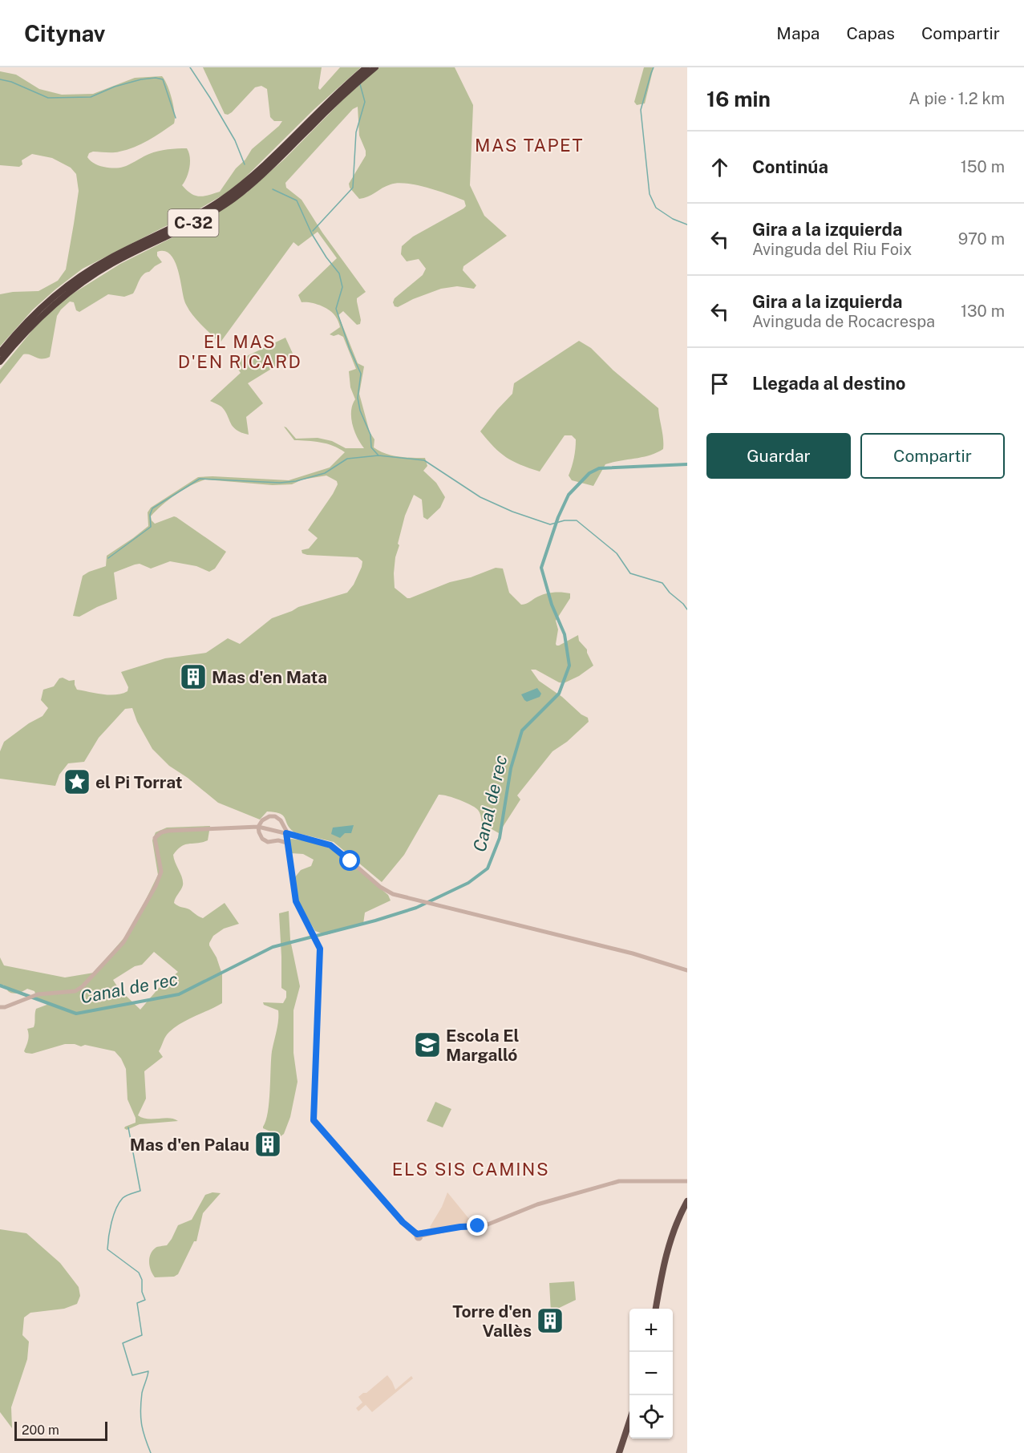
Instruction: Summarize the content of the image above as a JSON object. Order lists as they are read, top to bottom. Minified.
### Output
{"streets":{"highway":["C-32"]},"districts":["MAS TAPET","EL MAS D'EN RICARD","ELS SIS CAMINS"],"water":["Canal de rec"],"places":{"building":["Mas d'en Mata","Mas d'en Palau","Torre d'en Vallès"],"place":["el Pi Torrat"],"school or university":["Escola El Margalló"]},"scale_bar":"200 m","page":{"header":"Citynav","nav":["Mapa","Capas","Compartir"],"heading":["16 min","A pie · 1.2 km"],"list":[["Continúa","150 m"],["Gira a la izquierda","Avinguda del Riu Foix","970 m"],["Gira a la izquierda","Avinguda de Rocacrespa","130 m"],"Llegada al destino"],"buttons":["Guardar","Compartir"],"map_buttons":["+","−"],"scale":"200 m"}}
